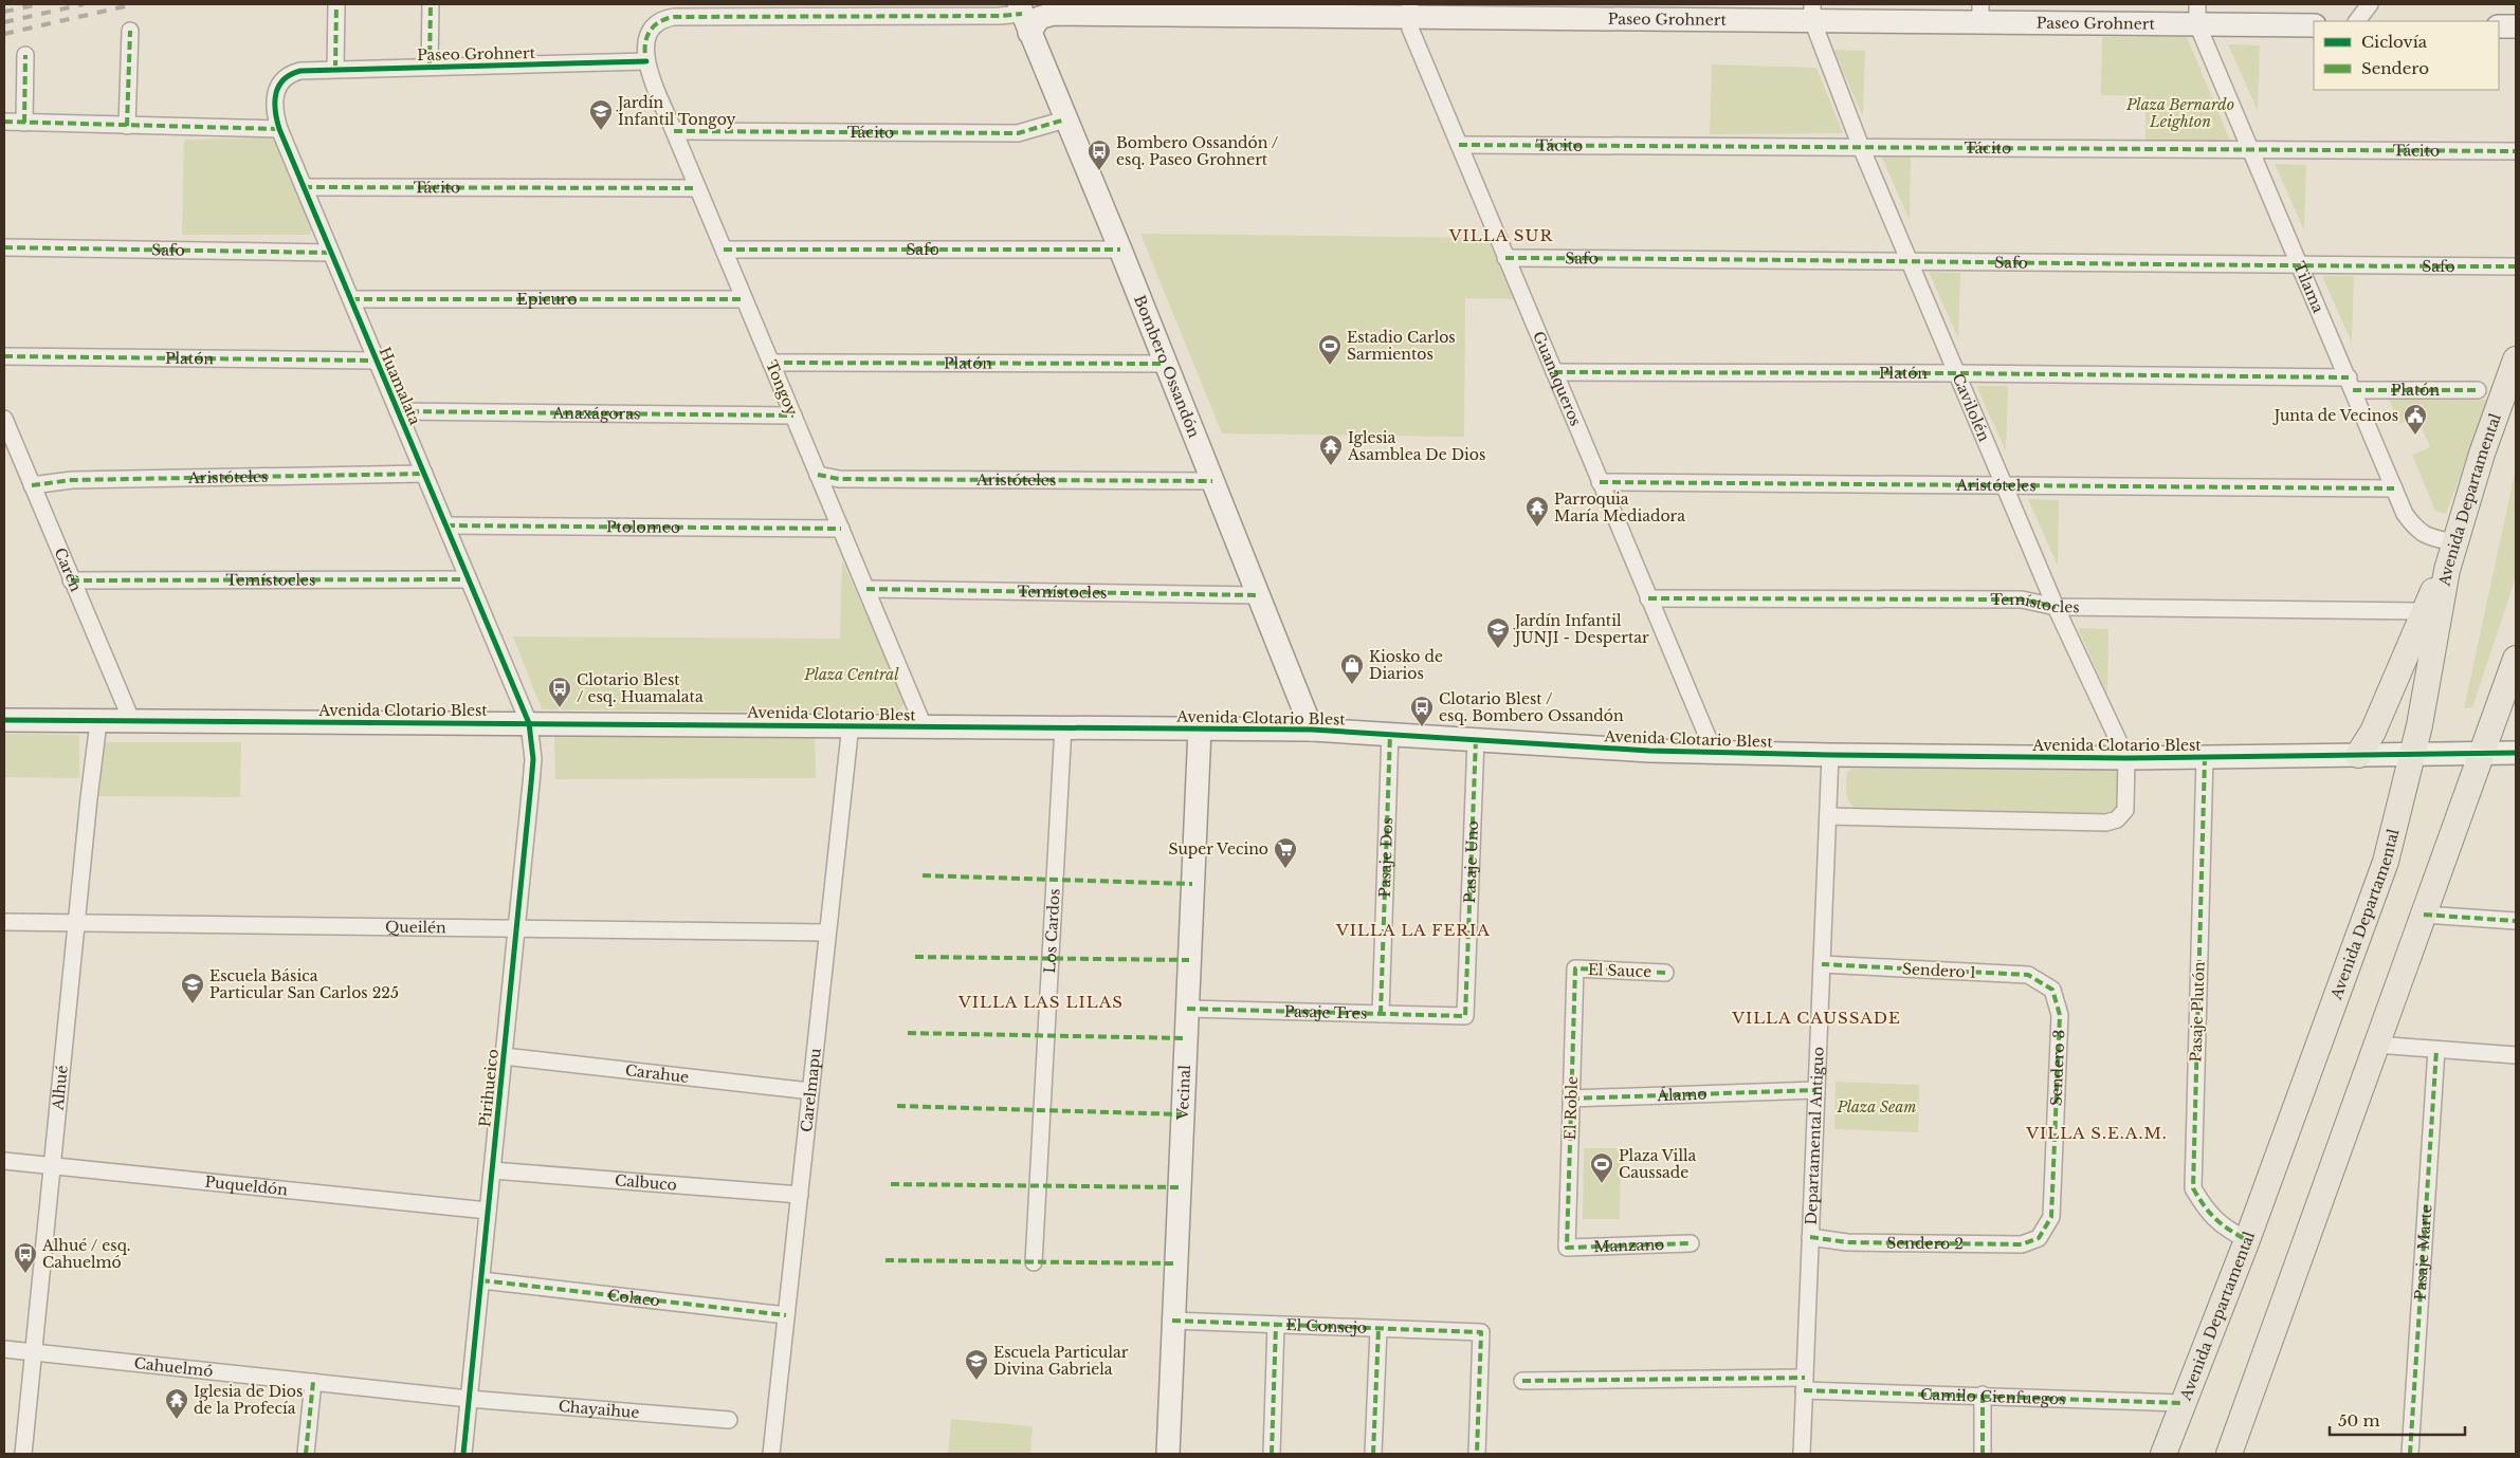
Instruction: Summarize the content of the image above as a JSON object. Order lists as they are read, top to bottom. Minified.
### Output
{"streets":{"main road":["Avenida Departamental"],"street":["Paseo Grohnert","Tácito","Safo","Tilama","Epicuro","Platón","Bombero Ossandón","Guanaqueros","Huamalata","Tongoy","Cavilolén","Anaxágoras","Aristóteles","Ptolomeo","Carén","Temístocles","Avenida Clotario Blest","Pasaje Dos","Pasaje Uno","Queilén","Los Cardos","El Sauce","Sendero 1","Pasaje Tres","Pasaje Plutón","Sendero 3","Carahue","Alhué","Pirihueico","Carelmapu","Vecinal","Álamo","El Roble","Departamental Antiguo","Calbuco","Puqueldón","Sendero 2","Manzano","Pasaje Marte","Colaco","El Consejo","Cahuelmó","Camilo Cienfuegos","Chayaihue"]},"crossings":[["Paseo Grohnert","Tilama"],["Paseo Grohnert","Bombero Ossandón"],["Paseo Grohnert","Guanaqueros"],["Paseo Grohnert","Huamalata"],["Paseo Grohnert","Tongoy"],["Paseo Grohnert","Cavilolén"],["Tácito","Tilama"],["Tácito","Bombero Ossandón"],["Tácito","Guanaqueros"],["Tácito","Huamalata"],["Tácito","Tongoy"],["Tácito","Cavilolén"],["Safo","Tilama"],["Safo","Bombero Ossandón"],["Safo","Guanaqueros"],["Safo","Huamalata"],["Safo","Tongoy"],["Safo","Cavilolén"],["Tilama","Platón"],["Tilama","Aristóteles"],["Tilama","Avenida Departamental"],["Epicuro","Huamalata"],["Epicuro","Tongoy"],["Platón","Bombero Ossandón"],["Platón","Guanaqueros"],["Platón","Huamalata"],["Platón","Tongoy"],["Platón","Cavilolén"],["Bombero Ossandón","Aristóteles"],["Bombero Ossandón","Temístocles"],["Bombero Ossandón","Avenida Clotario Blest"],["Guanaqueros","Aristóteles"],["Guanaqueros","Temístocles"],["Guanaqueros","Avenida Clotario Blest"],["Huamalata","Anaxágoras"],["Huamalata","Aristóteles"],["Huamalata","Ptolomeo"],["Huamalata","Temístocles"],["Huamalata","Avenida Clotario Blest"],["Huamalata","Pirihueico"],["Tongoy","Anaxágoras"],["Tongoy","Aristóteles"],["Tongoy","Ptolomeo"],["Tongoy","Temístocles"],["Tongoy","Avenida Clotario Blest"],["Cavilolén","Aristóteles"],["Cavilolén","Temístocles"],["Cavilolén","Avenida Clotario Blest"],["Cavilolén","Departamental Antiguo"],["Aristóteles","Carén"],["Avenida Departamental","Avenida Clotario Blest"],["Avenida Departamental","Pasaje Plutón"],["Avenida Departamental","Camilo Cienfuegos"],["Carén","Temístocles"],["Carén","Avenida Clotario Blest"],["Avenida Clotario Blest","Pasaje Dos"],["Avenida Clotario Blest","Pasaje Uno"],["Avenida Clotario Blest","Los Cardos"],["Avenida Clotario Blest","Pasaje Plutón"],["Avenida Clotario Blest","Alhué"],["Avenida Clotario Blest","Pirihueico"],["Avenida Clotario Blest","Carelmapu"],["Avenida Clotario Blest","Vecinal"],["Avenida Clotario Blest","Departamental Antiguo"],["Pasaje Dos","Pasaje Tres"],["Pasaje Uno","Pasaje Tres"],["Queilén","Alhué"],["Queilén","Pirihueico"],["Queilén","Carelmapu"],["El Sauce","El Roble"],["Sendero 1","Sendero 3"],["Sendero 1","Departamental Antiguo"],["Pasaje Tres","Vecinal"],["Sendero 3","Sendero 2"],["Carahue","Pirihueico"],["Carahue","Carelmapu"],["Alhué","Puqueldón"],["Alhué","Cahuelmó"],["Pirihueico","Calbuco"],["Pirihueico","Puqueldón"],["Pirihueico","Colaco"],["Pirihueico","Cahuelmó"],["Pirihueico","Chayaihue"],["Carelmapu","Calbuco"],["Carelmapu","Colaco"],["Vecinal","El Consejo"],["Álamo","El Roble"],["Álamo","Departamental Antiguo"],["El Roble","Manzano"],["Departamental Antiguo","Sendero 2"],["Departamental Antiguo","Camilo Cienfuegos"],["Cahuelmó","Chayaihue"]],"districts":["VILLA SUR","VILLA LA FERIA","VILLA LAS LILAS","VILLA CAUSSADE","VILLA S.E.A.M."],"parks":["Plaza Bernardo Leighton","Plaza Central","Plaza Seam"],"places":{"school or university":["Jardín Infantil Tongoy","Jardín Infantil JUNJI - Despertar","Escuela Básica Particular San Carlos 225","Escuela Particular Divina Gabriela"],"bus stop":["Bombero Ossandón / esq. Paseo Grohnert","Clotario Blest / esq. Huamalata","Clotario Blest / esq. Bombero Ossandón","Alhué / esq. Cahuelmó"],"sports":["Estadio Carlos Sarmientos","Plaza Villa Caussade"],"public building":["Junta de Vecinos"],"temple":["Iglesia Asamblea De Dios","Parroquia María Mediadora","Iglesia de Dios de la Profecía"],"shop":["Kiosko de Diarios"],"supermarket":["Super Vecino"]},"legend":["Ciclovía","Sendero"],"scale_bar":"50 m"}
